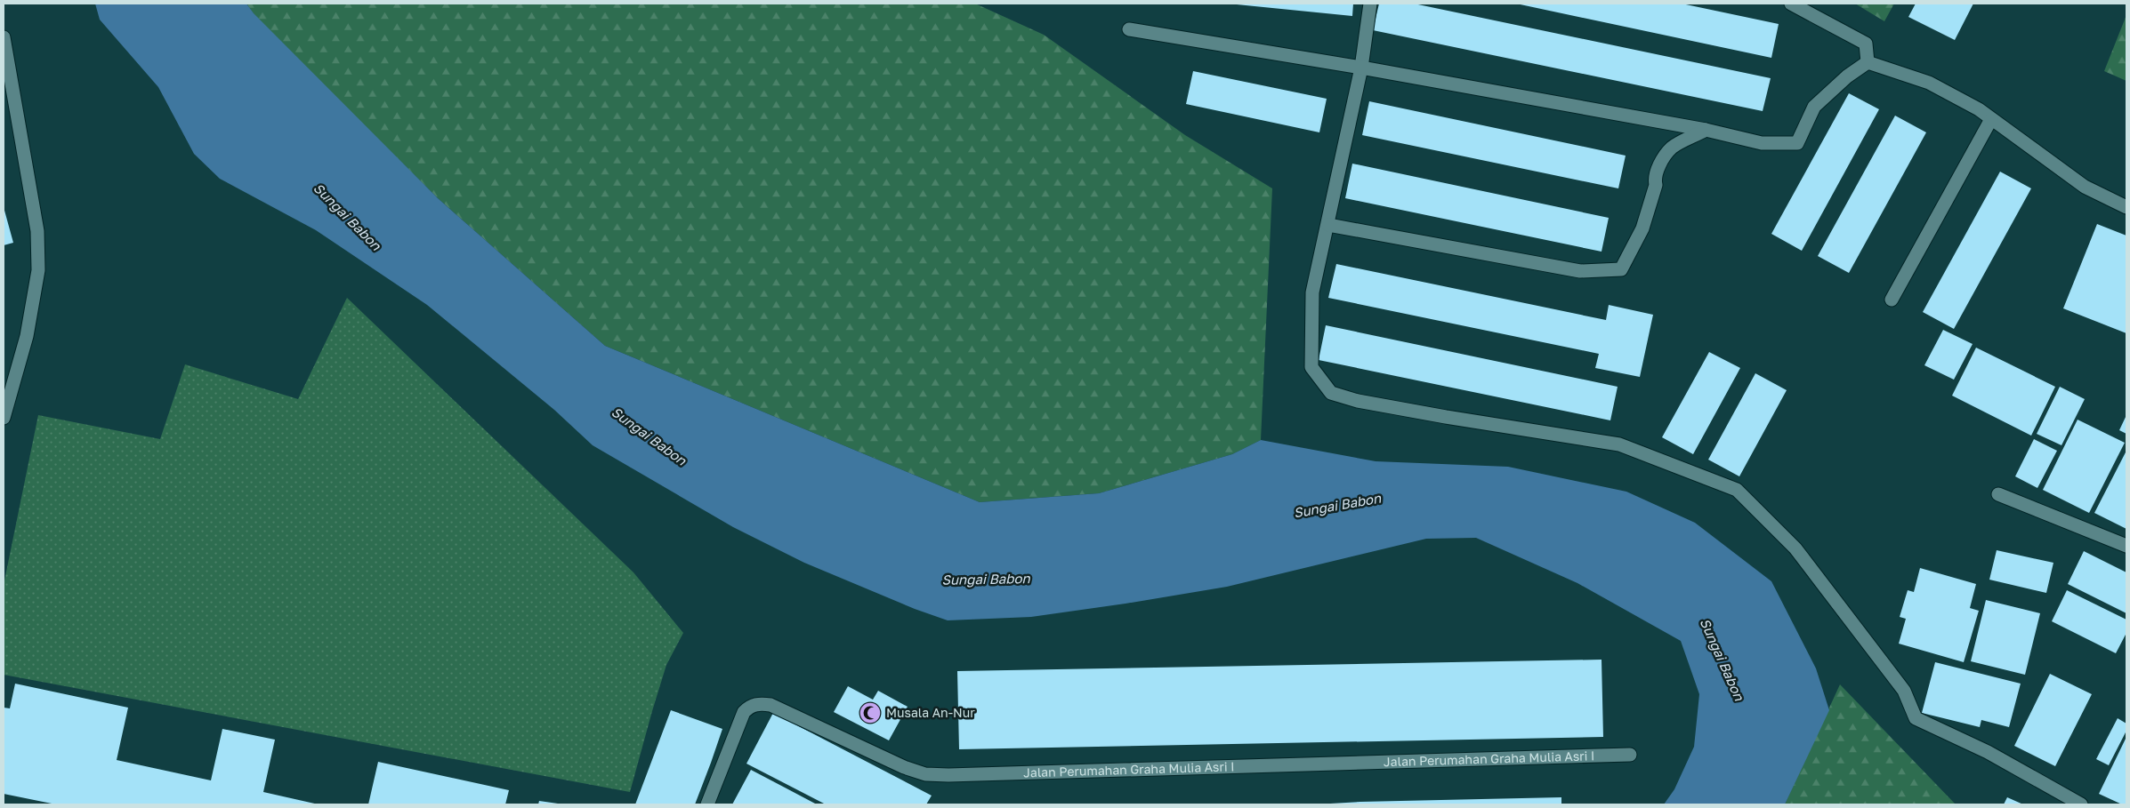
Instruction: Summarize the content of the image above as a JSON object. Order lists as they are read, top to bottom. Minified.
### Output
{"streets":{"street":["Jalan Perumahan Graha Mulia Asri I"]},"water":["Sungai Babon"],"places":{"mosque":["Musala An-Nur"]}}
